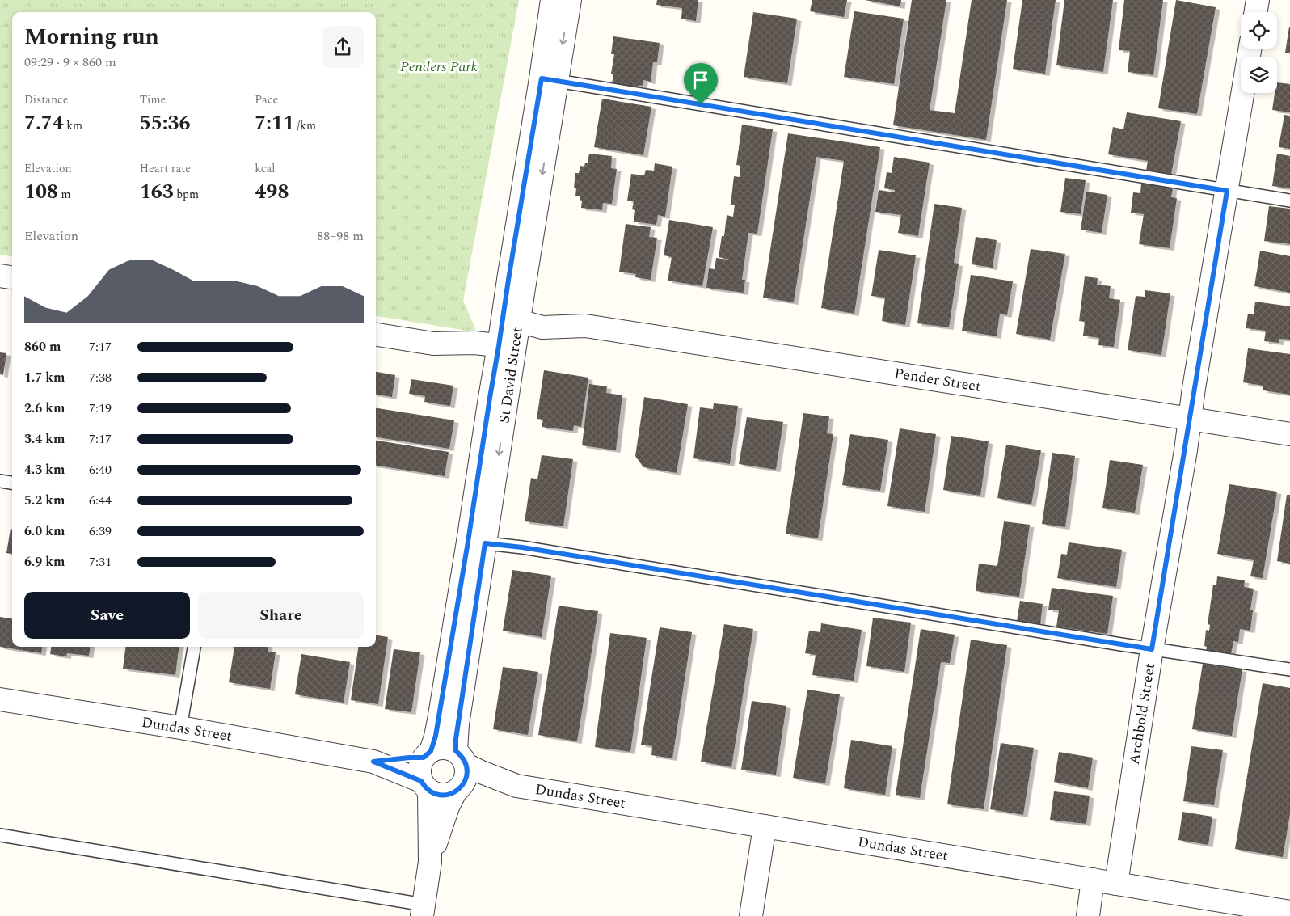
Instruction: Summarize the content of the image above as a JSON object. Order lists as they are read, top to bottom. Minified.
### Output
{"streets":{"street":["St David Street","Pender Street","Archbold Street","Dundas Street"]},"crossings":[["St David Street","Pender Street"],["St David Street","Dundas Street"],["Pender Street","Archbold Street"],["Archbold Street","Dundas Street"]],"parks":["Penders Park"],"page":{"heading":["Morning run","09:29 · 9 × 860 m"],"stats":[["Distance","7.74 km"],["Time","55:36"],["Pace","7:11 /km"],["Elevation","108 m"],["Heart rate","163 bpm"],["kcal","498"]],"chart":["Elevation","88–98 m"],"list":[{"name":"860 m","note":"7:17"},{"name":"1.7 km","note":"7:38"},{"name":"2.6 km","note":"7:19"},{"name":"3.4 km","note":"7:17"},{"name":"4.3 km","note":"6:40"},{"name":"5.2 km","note":"6:44"},{"name":"6.0 km","note":"6:39"},{"name":"6.9 km","note":"7:31"}],"buttons":["Save","Share"]}}
